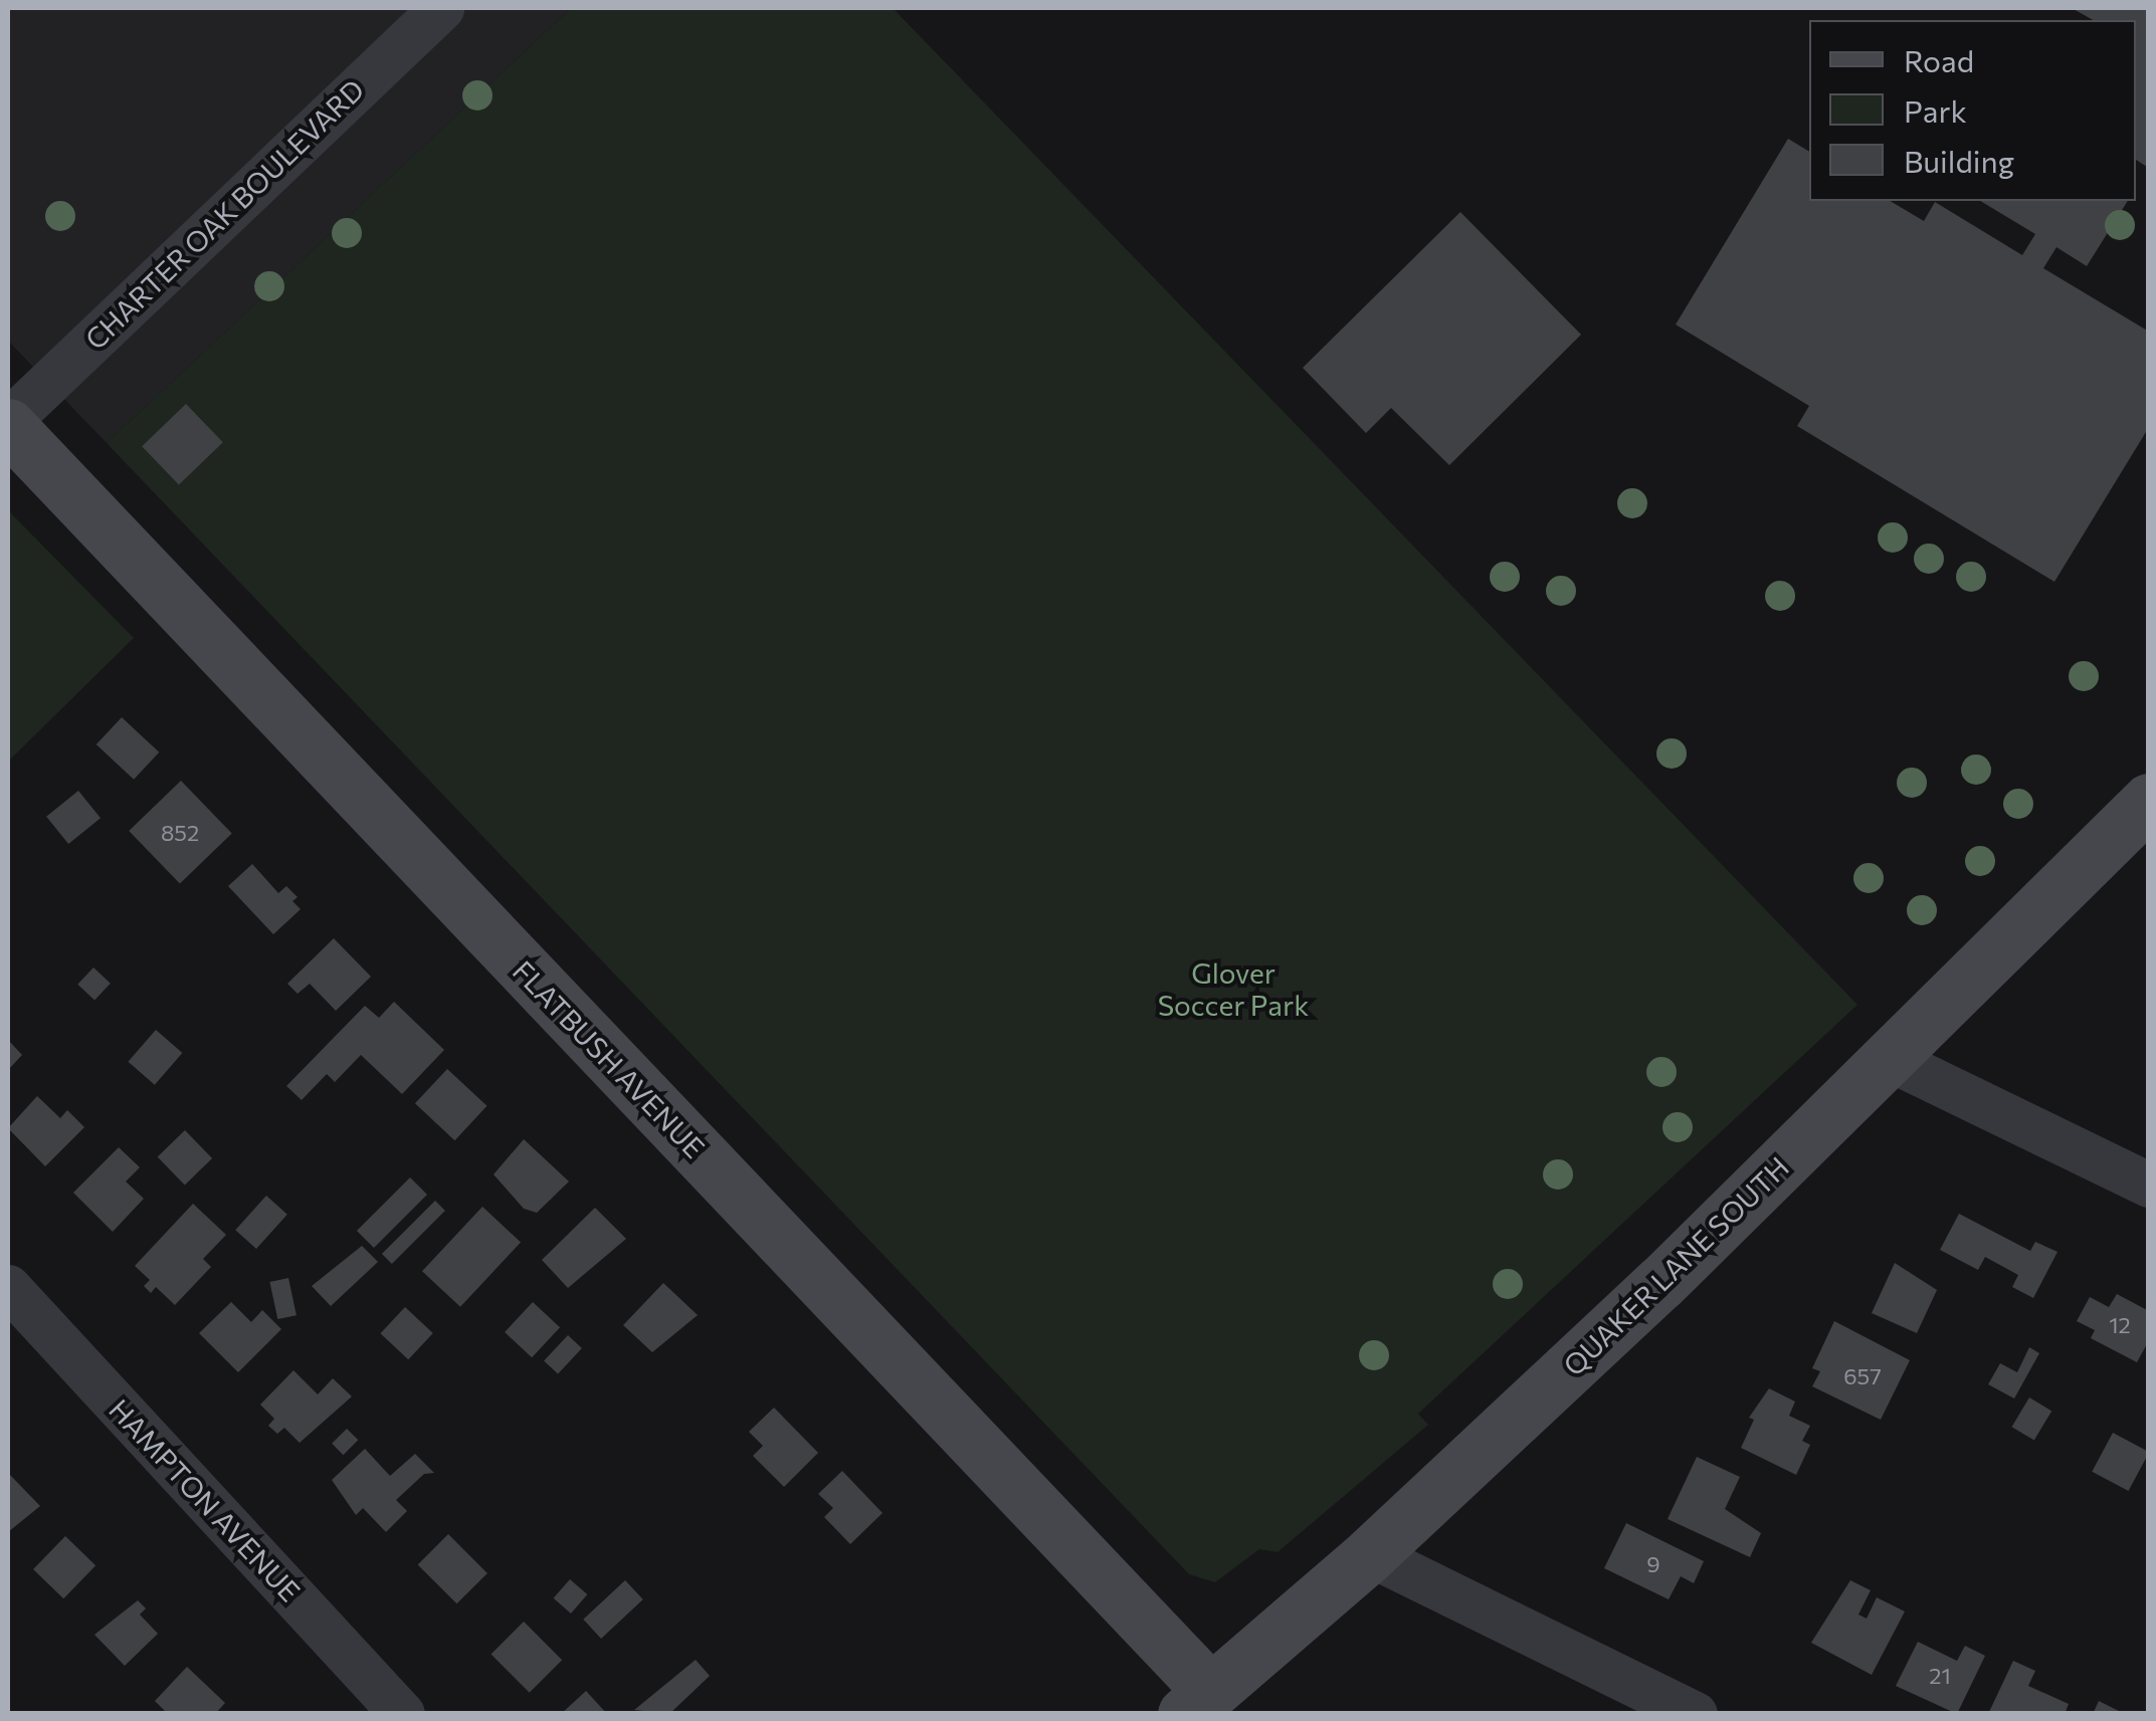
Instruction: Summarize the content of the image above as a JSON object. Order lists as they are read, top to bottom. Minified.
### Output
{"streets":{"street":["CHARTER OAK BOULEVARD","FLATBUSH AVENUE","QUAKER LANE SOUTH","HAMPTON AVENUE"]},"crossings":[["CHARTER OAK BOULEVARD","FLATBUSH AVENUE"],["FLATBUSH AVENUE","QUAKER LANE SOUTH"]],"parks":["Glover Soccer Park"],"house_numbers":["852","12","657","9","21"],"legend":["Road","Park","Building"]}
